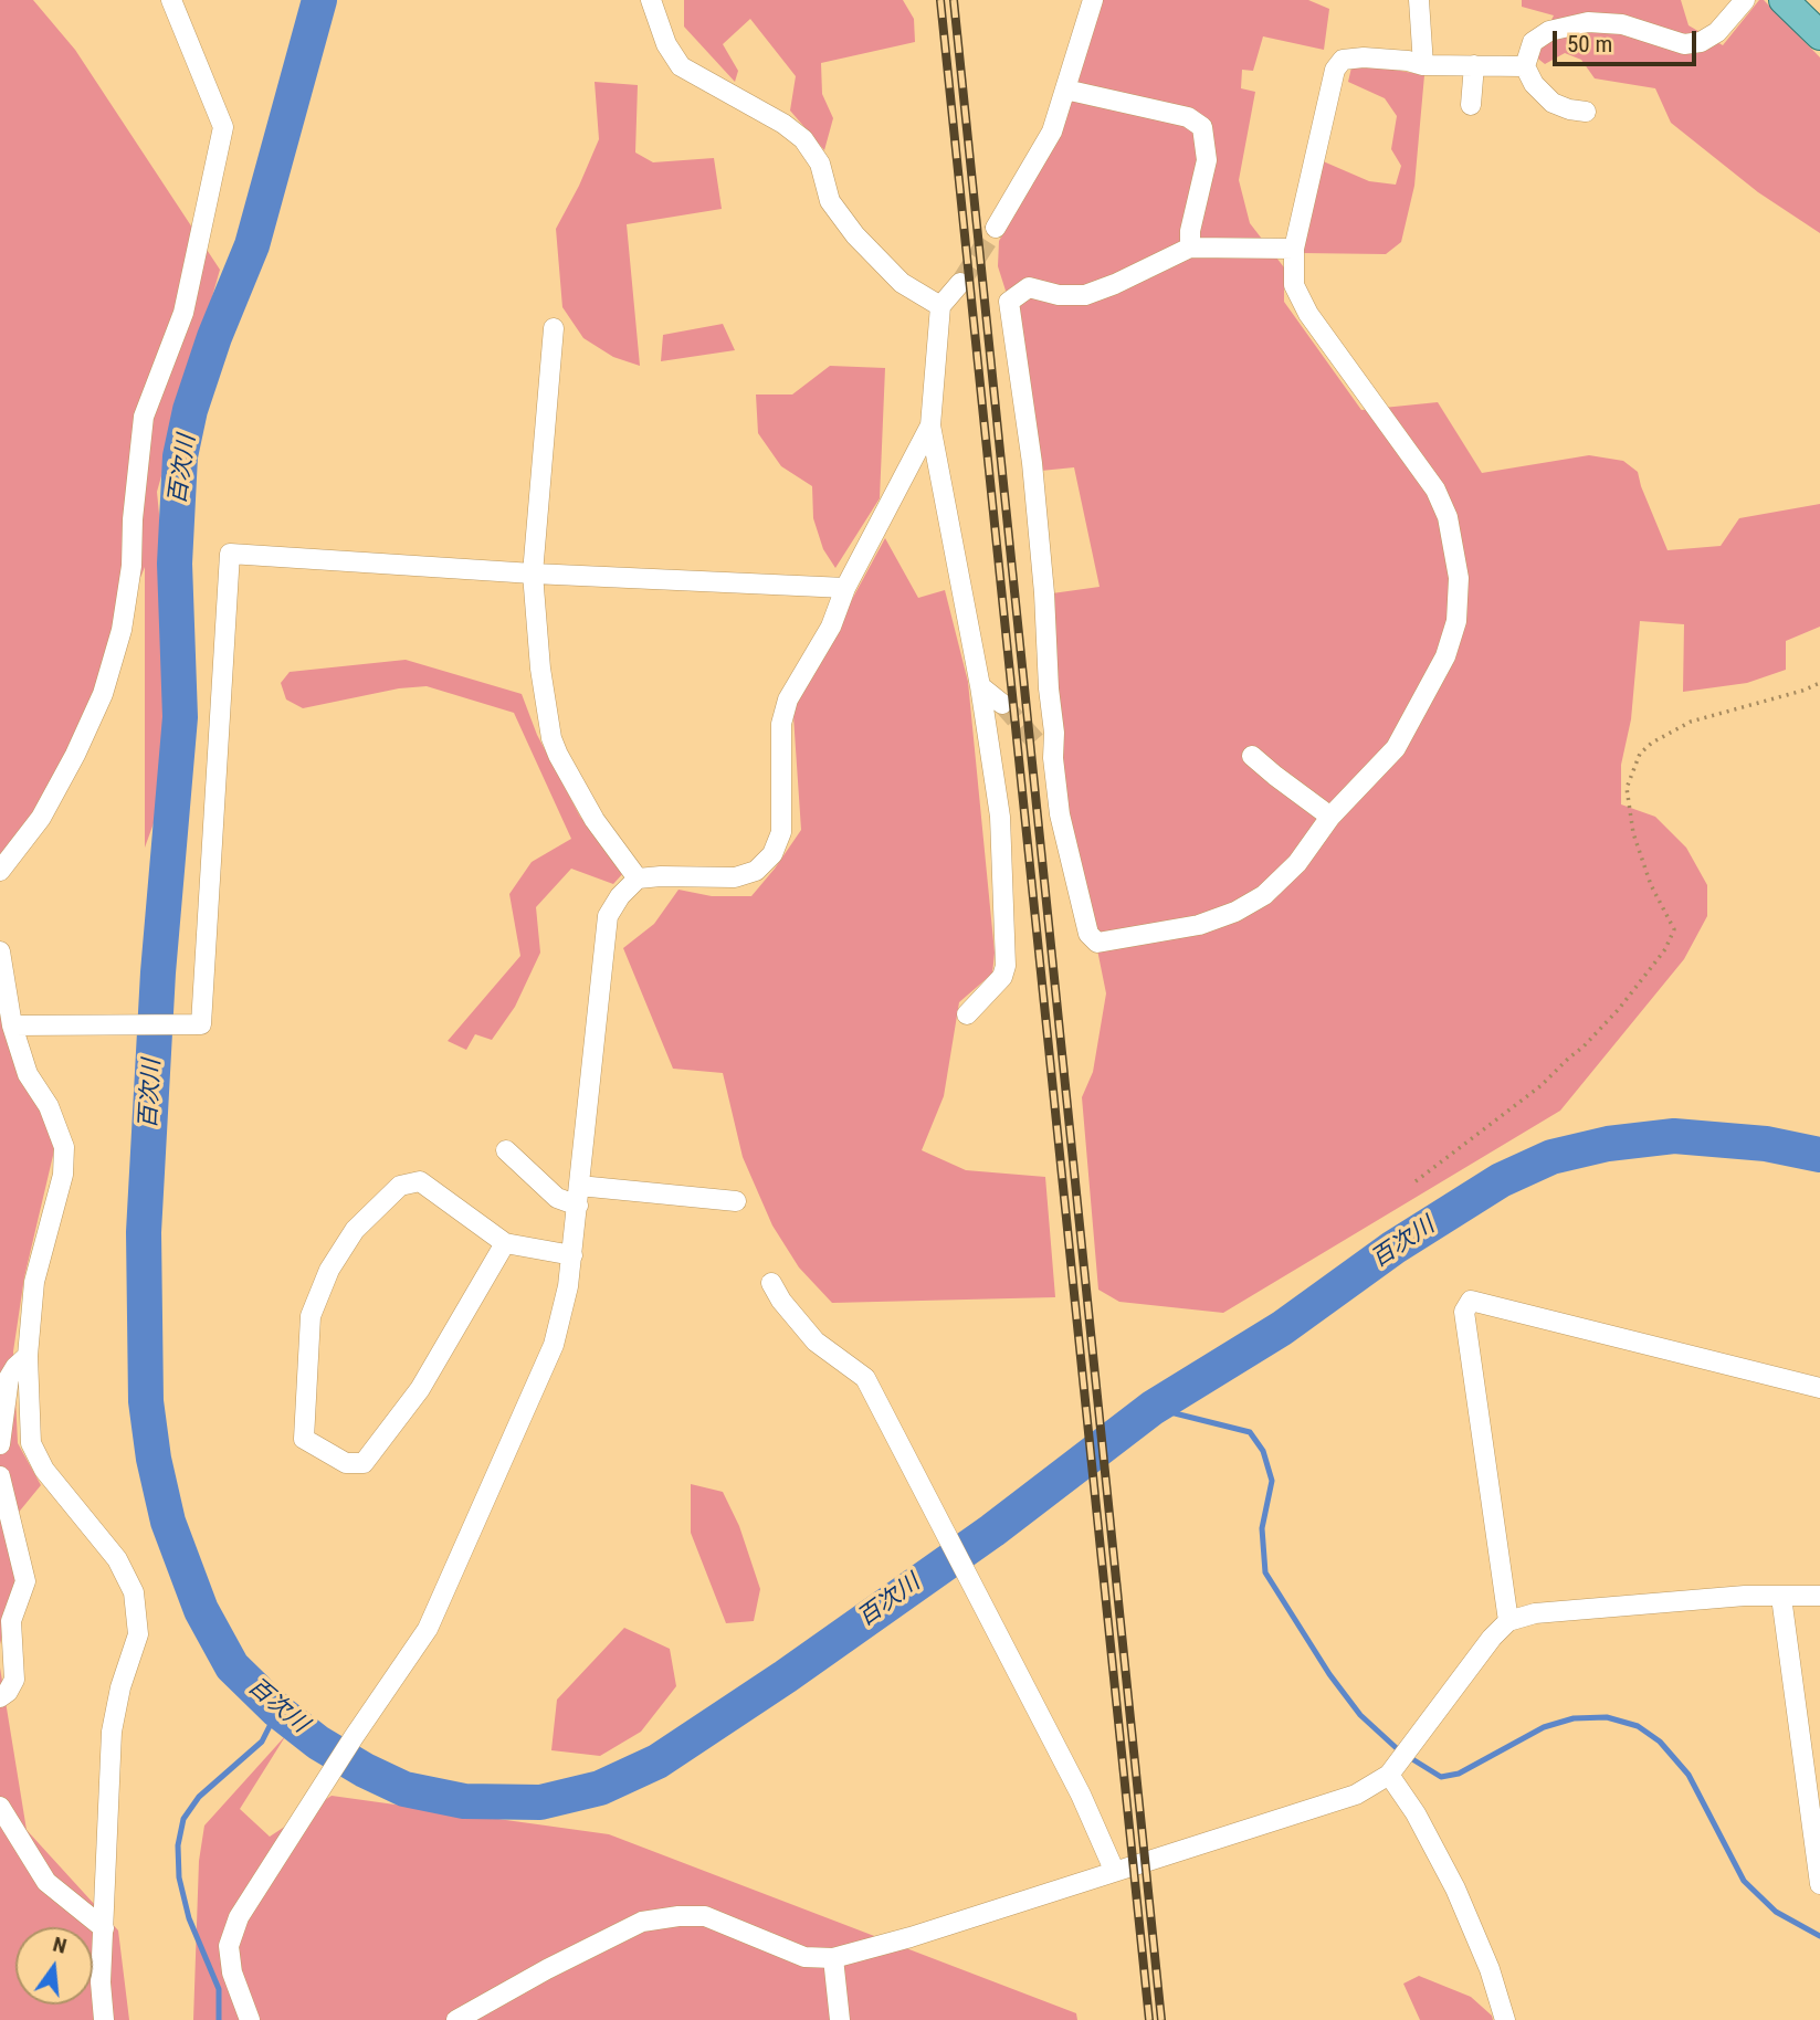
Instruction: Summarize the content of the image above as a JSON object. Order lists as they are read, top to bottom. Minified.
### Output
{"water":["百次川"],"scale_bar":"50 m","north":"top"}
